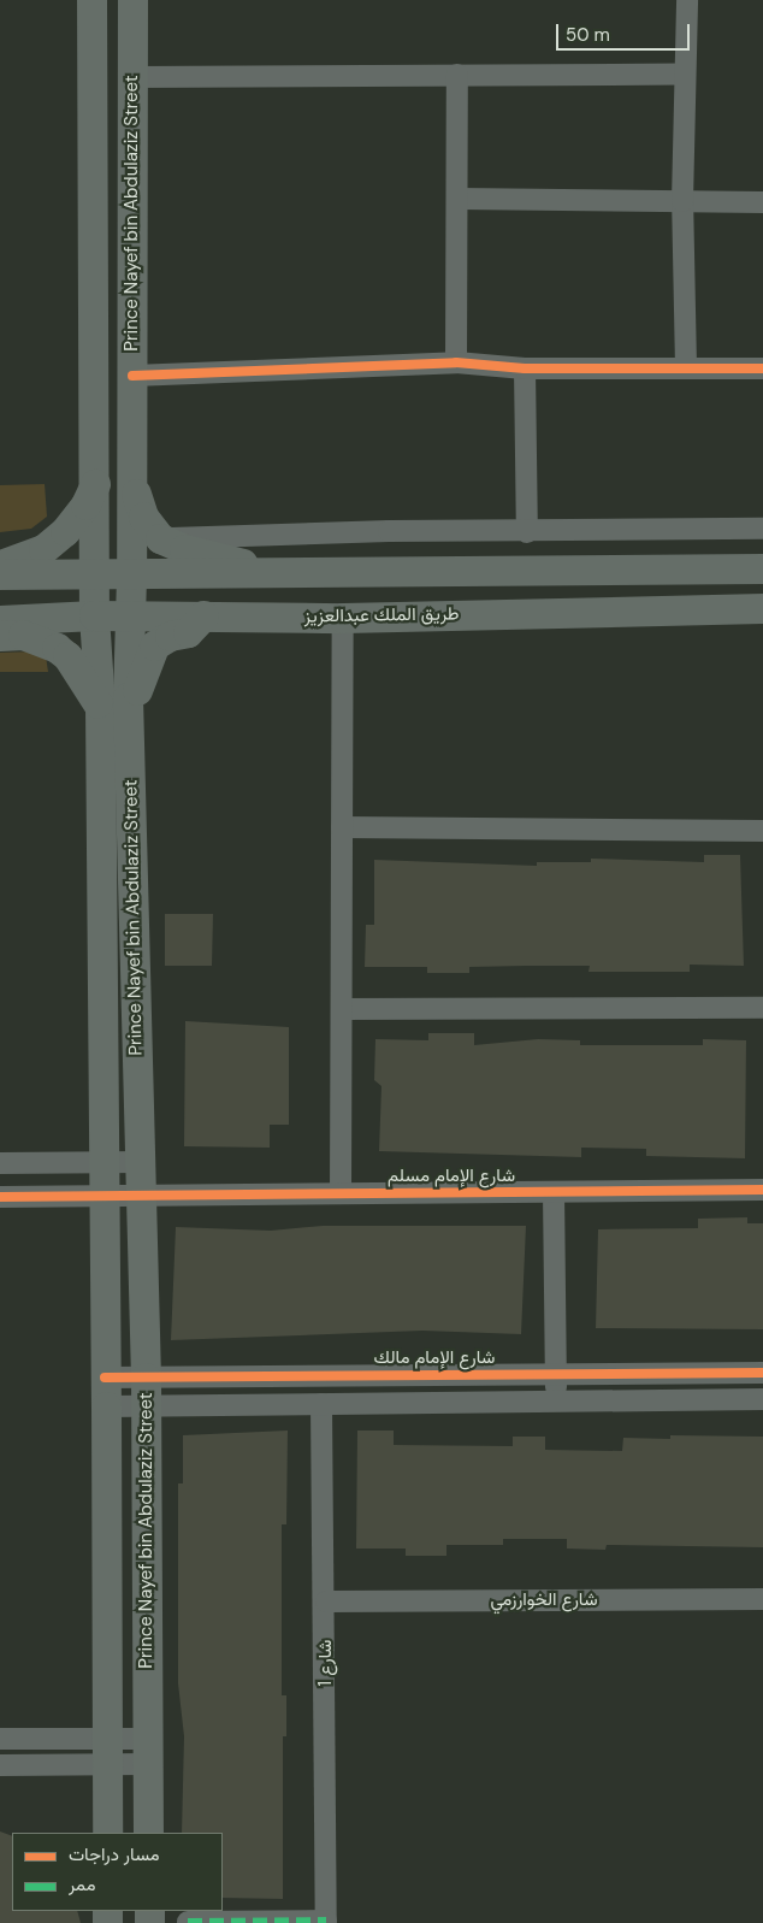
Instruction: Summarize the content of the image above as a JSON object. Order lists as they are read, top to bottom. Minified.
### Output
{"streets":{"main road":["Prince Nayef bin Abdulaziz Street","طريق الملك عبدالعزيز"],"street":["شارع الإمام مسلم","شارع الإمام مالك","شارع الخوارزمي","شارع 1"]},"crossings":[["Prince Nayef bin Abdulaziz Street","طريق الملك عبدالعزيز"],["Prince Nayef bin Abdulaziz Street","شارع الإمام مسلم"],["Prince Nayef bin Abdulaziz Street","شارع الإمام مالك"],["شارع الإمام مالك","شارع 1"],["شارع الخوارزمي","شارع 1"]],"legend":["مسار دراجات","ممر"],"scale_bar":"50 m"}
